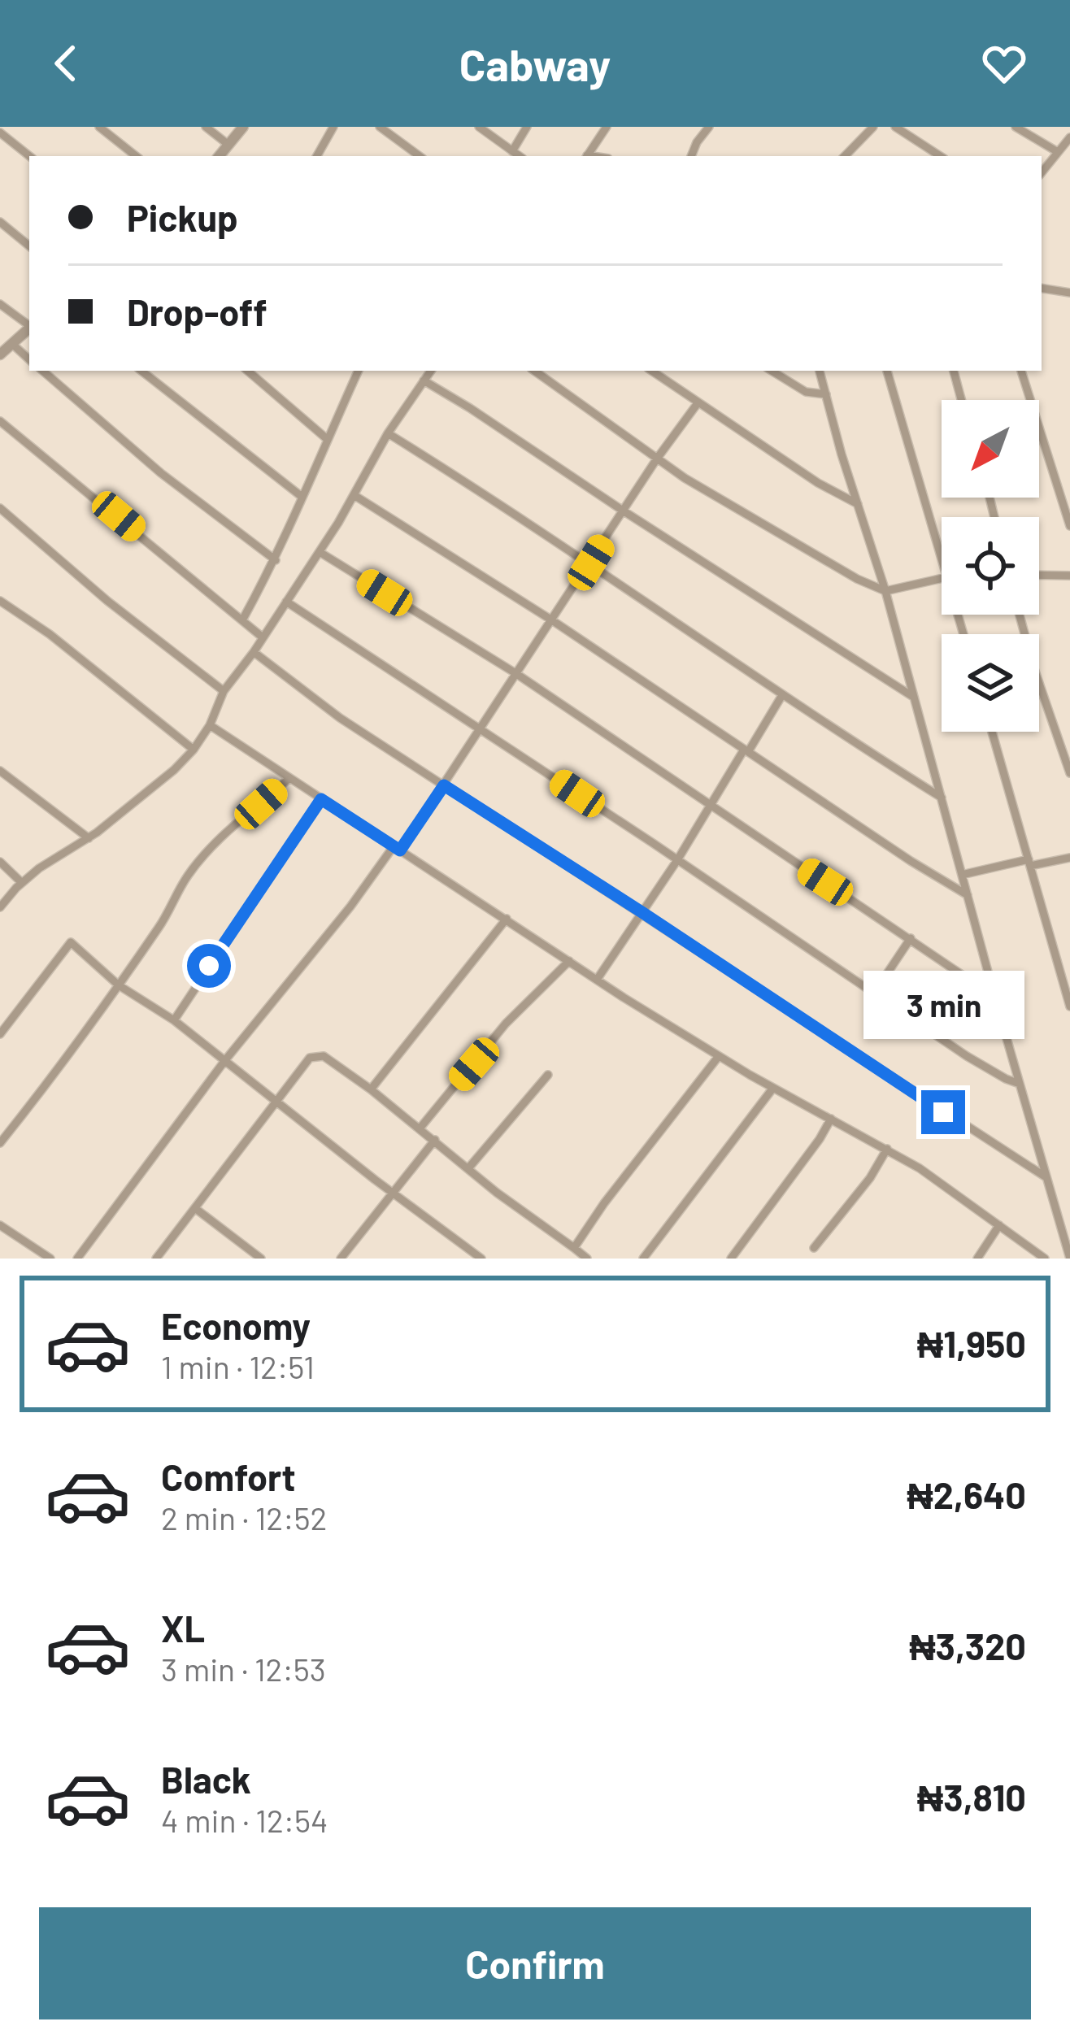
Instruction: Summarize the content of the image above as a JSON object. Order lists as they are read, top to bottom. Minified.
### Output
{"north":"bottom left","page":{"header":"Cabway","banner":["Pickup","Drop-off"],"bubble":"3 min","list":[{"name":"Economy","note":"1 min · 12:51","value":"₦1,950"},{"name":"Comfort","note":"2 min · 12:52","value":"₦2,640"},{"name":"XL","note":"3 min · 12:53","value":"₦3,320"},{"name":"Black","note":"4 min · 12:54","value":"₦3,810"}],"buttons":"Confirm"}}
